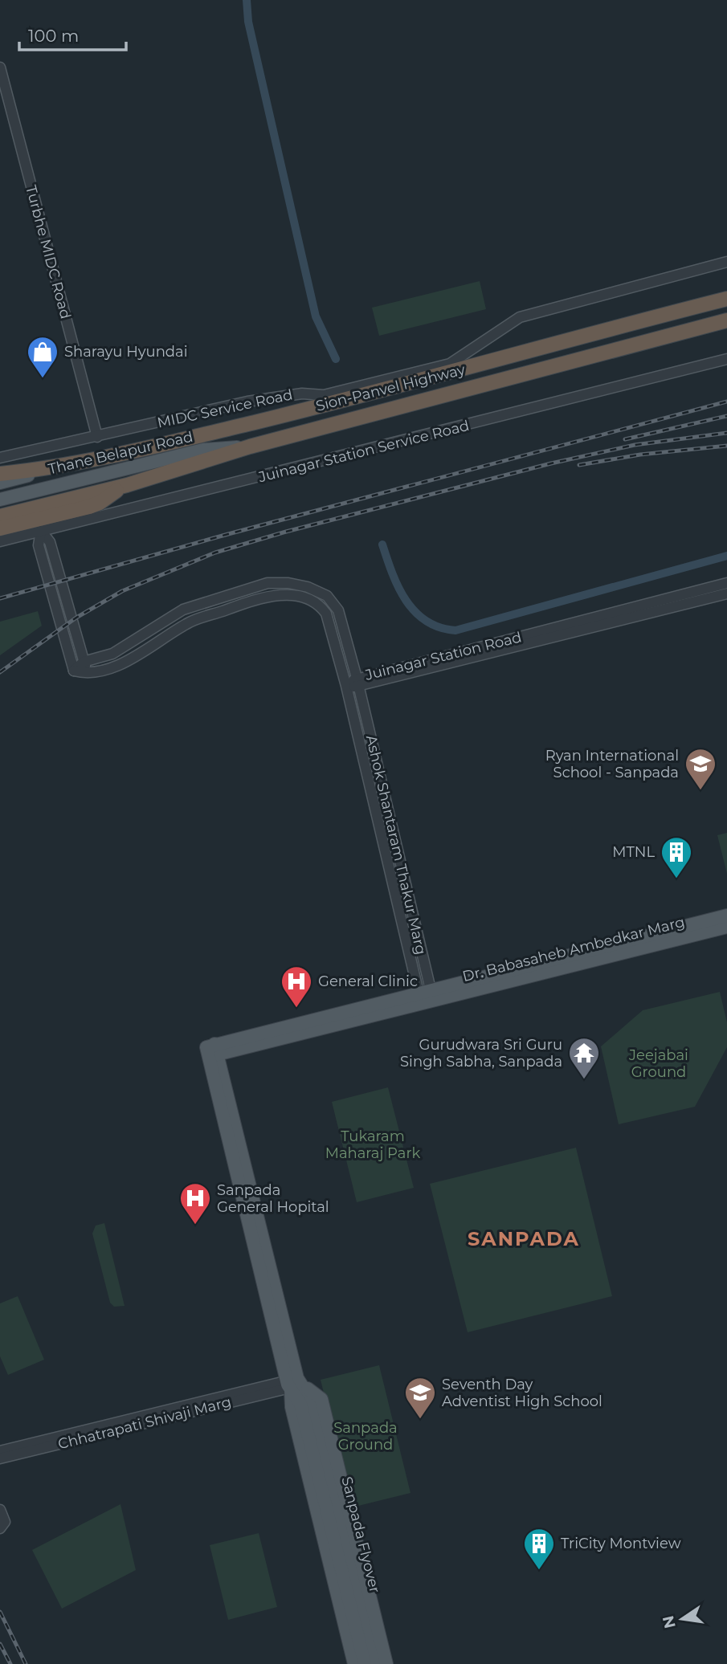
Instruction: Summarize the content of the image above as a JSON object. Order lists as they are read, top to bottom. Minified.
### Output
{"streets":{"highway":["Sion-Panvel Highway"],"main road":["Thane Belapur Road","Dr. Babasaheb Ambedkar Marg","Sanpada Flyover"],"street":["Turbhe MIDC Road","MIDC Service Road","Juinagar Station Service Road","Juinagar Station Road","Ashok Shantaram Thakur Marg","Chhatrapati Shivaji Marg"]},"crossings":[["Turbhe MIDC Road","MIDC Service Road"],["Sion-Panvel Highway","MIDC Service Road"],["Sion-Panvel Highway","Thane Belapur Road"],["Juinagar Station Road","Ashok Shantaram Thakur Marg"],["Ashok Shantaram Thakur Marg","Dr. Babasaheb Ambedkar Marg"],["Chhatrapati Shivaji Marg","Sanpada Flyover"]],"districts":["SANPADA"],"parks":["Jeejabai Ground","Tukaram Maharaj Park","Sanpada Ground"],"places":{"shop":["Sharayu Hyundai"],"school or university":["Ryan International School - Sanpada","Seventh Day Adventist High School"],"building":["MTNL","TriCity Montview"],"hospital":["General Clinic","Sanpada General Hopital"],"temple":["Gurudwara Sri Guru Singh Sabha, Sanpada"]},"scale_bar":"100 m","north":"left"}
